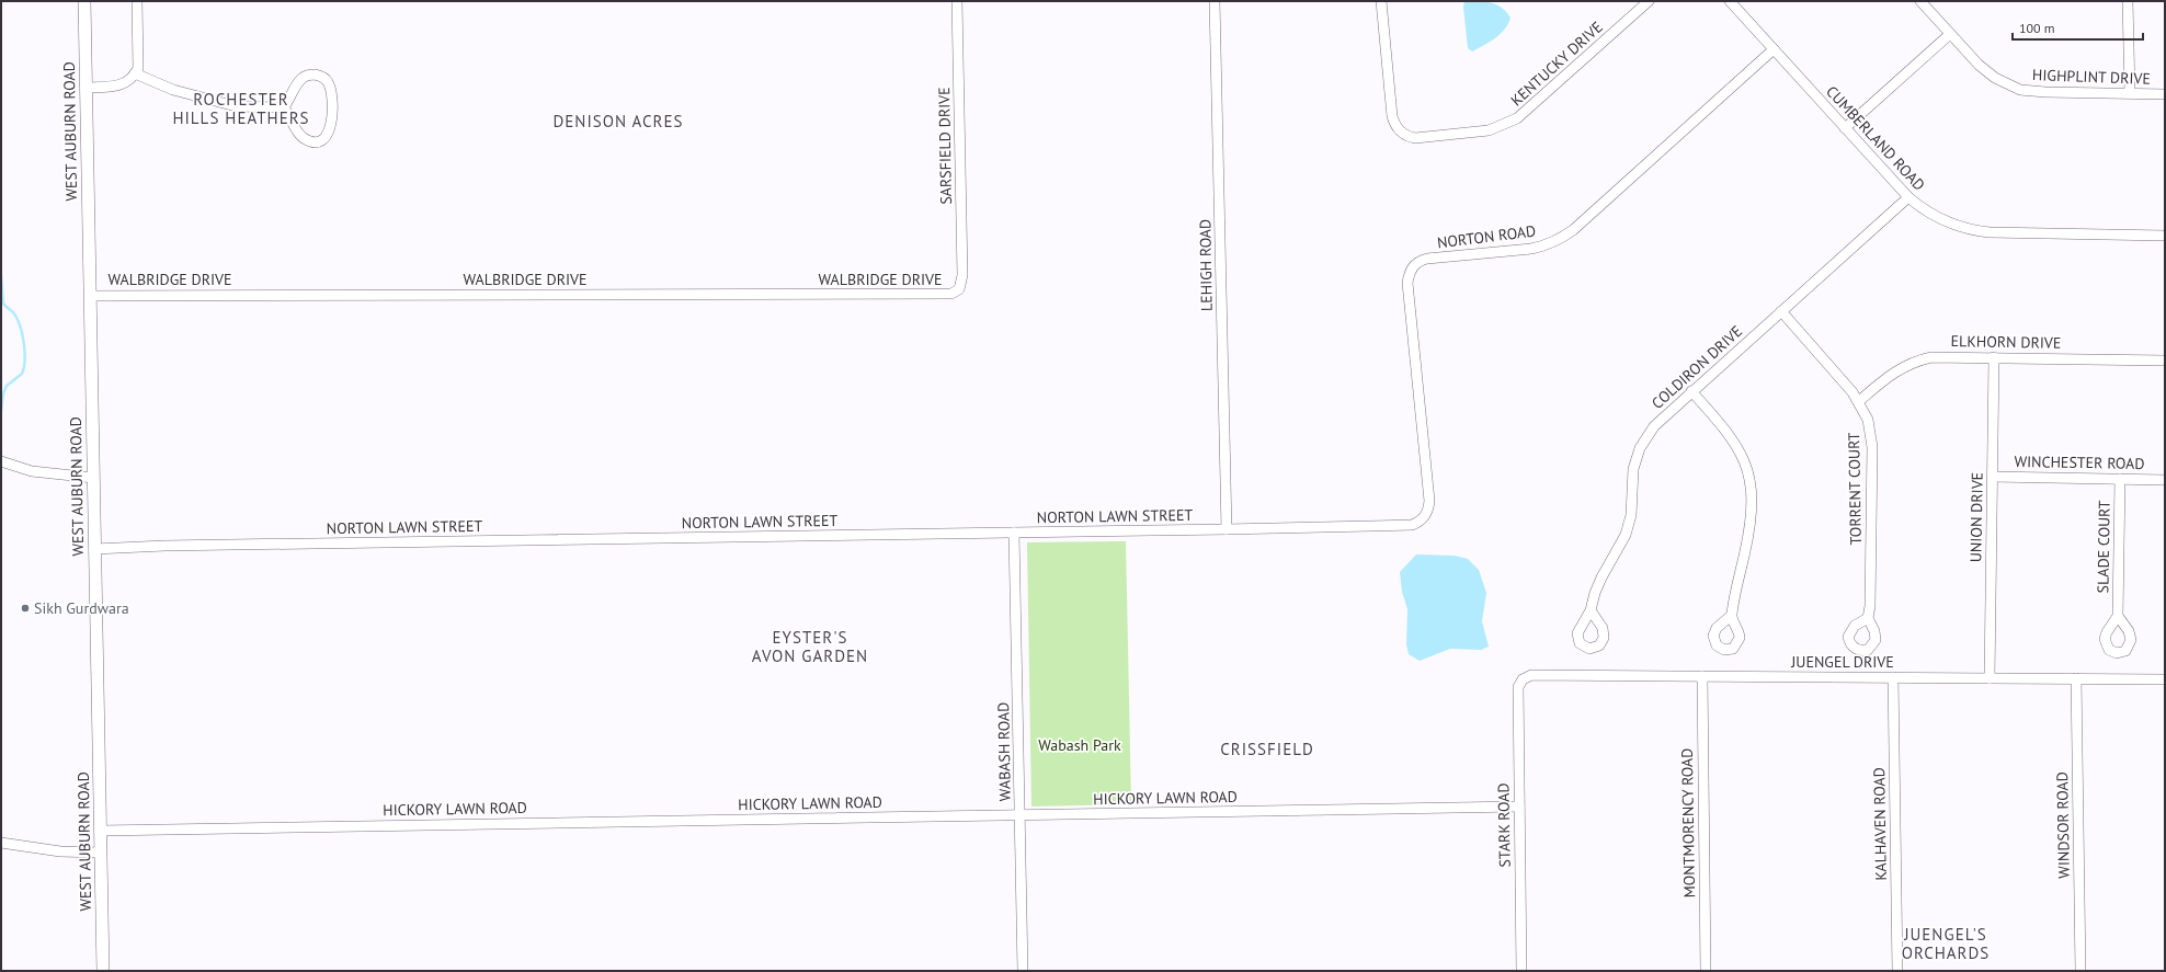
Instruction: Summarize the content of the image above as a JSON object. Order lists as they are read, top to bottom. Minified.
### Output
{"streets":{"main road":["WEST AUBURN ROAD"],"street":["KENTUCKY DRIVE","HIGHPLINT DRIVE","CUMBERLAND ROAD","SARSFIELD DRIVE","NORTON ROAD","LEHIGH ROAD","WALBRIDGE DRIVE","ELKHORN DRIVE","COLDIRON DRIVE","WINCHESTER ROAD","TORRENT COURT","NORTON LAWN STREET","UNION DRIVE","SLADE COURT","JUENGEL DRIVE","WABASH ROAD","HICKORY LAWN ROAD","MONTMORENCY ROAD","KALHAVEN ROAD","STARK ROAD","WINDSOR ROAD"]},"crossings":[["WEST AUBURN ROAD","WALBRIDGE DRIVE"],["WEST AUBURN ROAD","NORTON LAWN STREET"],["WEST AUBURN ROAD","HICKORY LAWN ROAD"],["CUMBERLAND ROAD","NORTON ROAD"],["CUMBERLAND ROAD","COLDIRON DRIVE"],["SARSFIELD DRIVE","WALBRIDGE DRIVE"],["NORTON ROAD","NORTON LAWN STREET"],["LEHIGH ROAD","NORTON LAWN STREET"],["ELKHORN DRIVE","TORRENT COURT"],["ELKHORN DRIVE","UNION DRIVE"],["COLDIRON DRIVE","TORRENT COURT"],["WINCHESTER ROAD","UNION DRIVE"],["WINCHESTER ROAD","SLADE COURT"],["NORTON LAWN STREET","WABASH ROAD"],["UNION DRIVE","JUENGEL DRIVE"],["JUENGEL DRIVE","MONTMORENCY ROAD"],["JUENGEL DRIVE","KALHAVEN ROAD"],["JUENGEL DRIVE","STARK ROAD"],["JUENGEL DRIVE","WINDSOR ROAD"],["WABASH ROAD","HICKORY LAWN ROAD"],["HICKORY LAWN ROAD","STARK ROAD"]],"districts":["ROCHESTER HILLS HEATHERS","DENISON ACRES","EYSTER'S AVON GARDEN","CRISSFIELD","JUENGEL'S ORCHARDS"],"parks":["Wabash Park"],"places":["Sikh Gurdwara"],"scale_bar":"100 m"}
